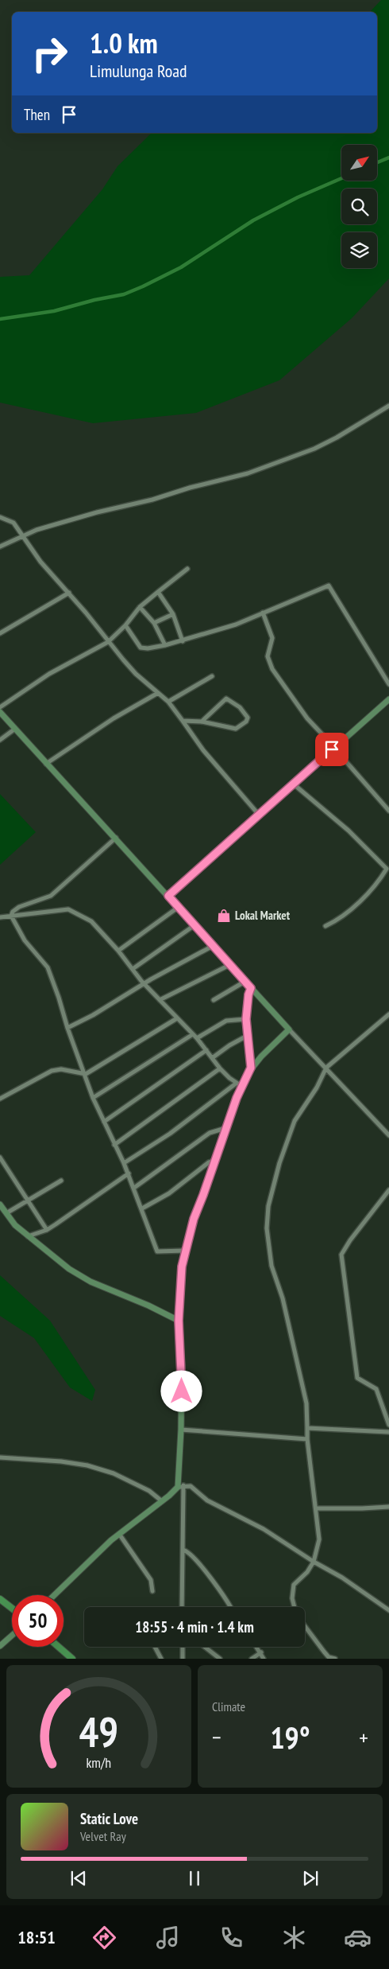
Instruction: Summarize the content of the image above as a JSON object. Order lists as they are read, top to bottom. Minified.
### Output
{"places":{"shop":["Lokal Market"]},"north":"top right","page":{"turn":["1.0 km","Limulunga Road"],"then":"Then","limit":"50","trip":"18:55 · 4 min · 1.4 km","tile":"Climate","heat":["−","19°","+"],"song":["Static Love","Velvet Ray"],"tabs":"18:51","gauge":["49","km/h"]}}
